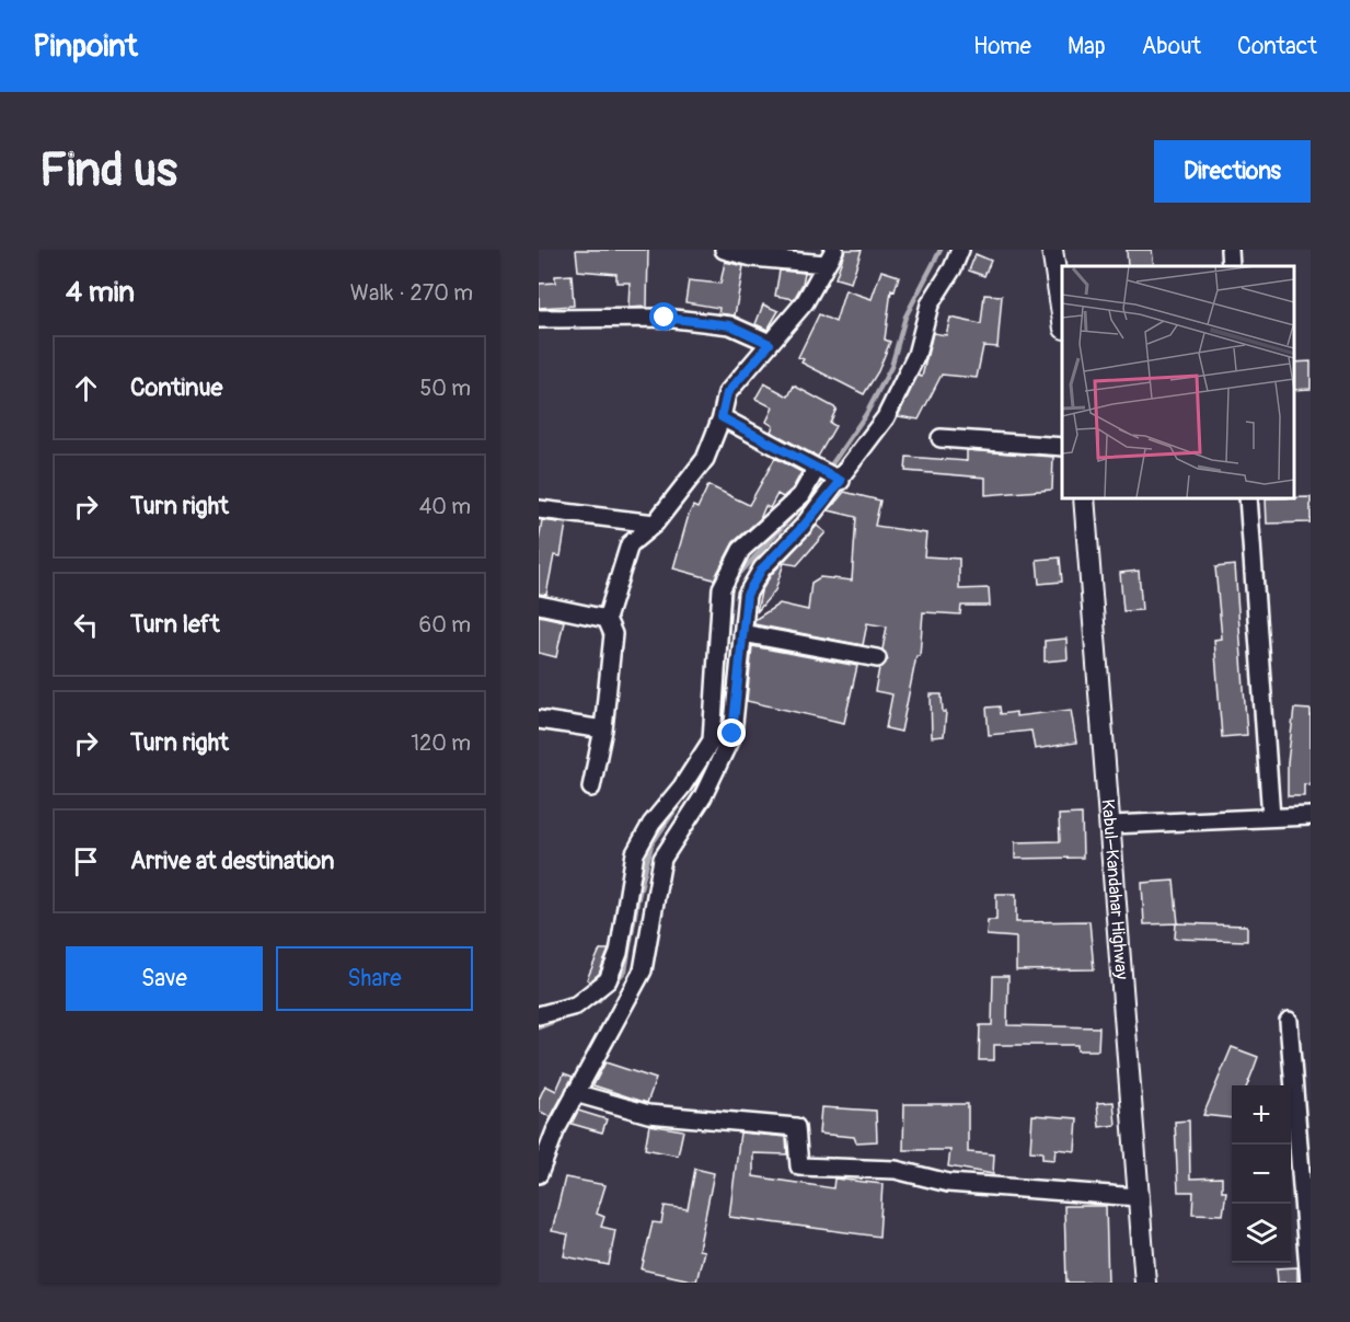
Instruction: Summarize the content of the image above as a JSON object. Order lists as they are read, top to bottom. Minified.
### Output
{"streets":{"main road":["Kabul–Kandahar Highway"]},"page":{"header":"Pinpoint","nav":["Home","Map","About","Contact"],"buttons":["Directions",["Save","Share"]],"title":"Find us","heading":["4 min","Walk · 270 m"],"list":[["Continue","50 m"],["Turn right","40 m"],["Turn left","60 m"],["Turn right","120 m"],"Arrive at destination"],"map_buttons":["+","−"]}}
